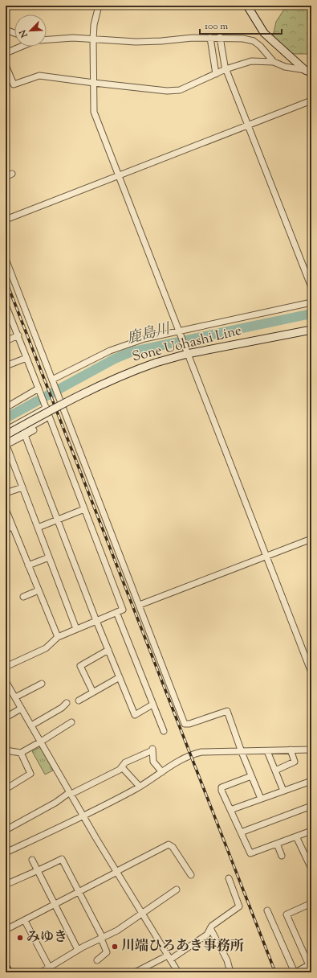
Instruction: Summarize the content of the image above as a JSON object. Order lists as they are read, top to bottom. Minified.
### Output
{"streets":{"main road":["Sone Uohashi Line"]},"water":["鹿島川"],"places":["みゆき","川端ひろあき事務所"],"scale_bar":"100 m","north":"bottom left"}
